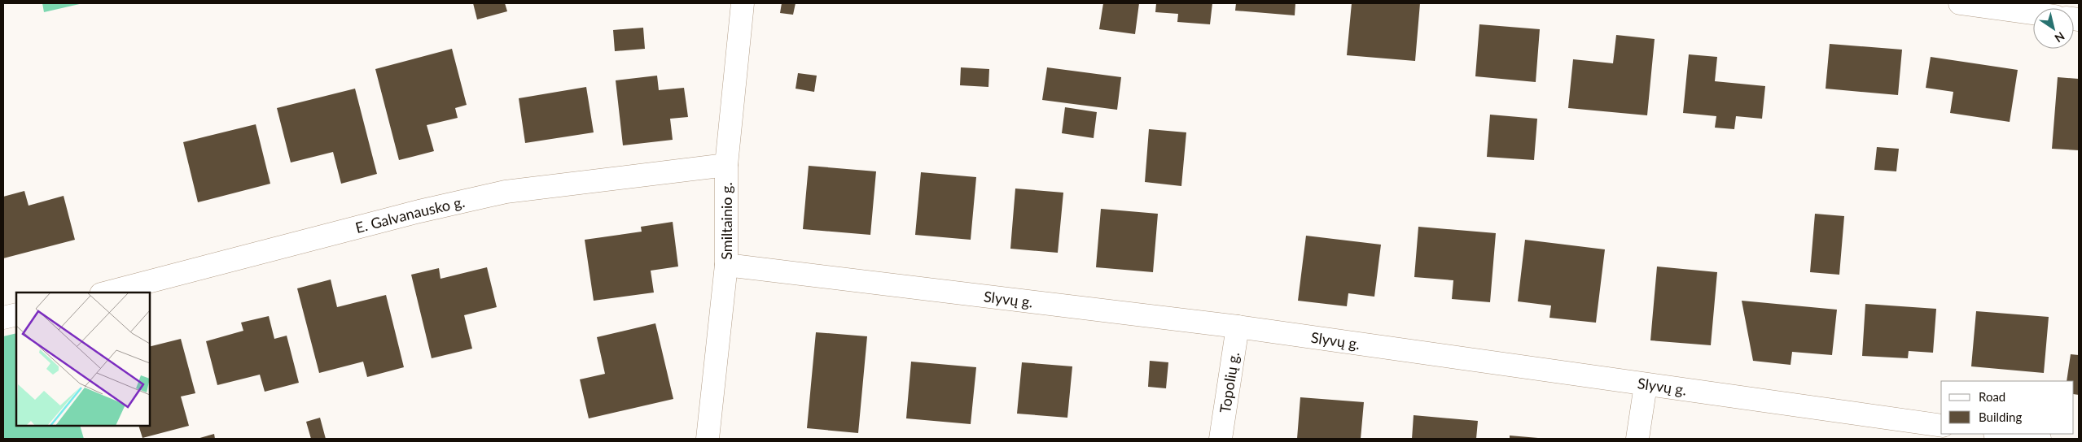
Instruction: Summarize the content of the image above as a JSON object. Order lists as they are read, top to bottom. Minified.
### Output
{"streets":{"street":["E. Galvanausko g.","Smiltainio g.","Slyvų g.","Topolių g."]},"crossings":[["E. Galvanausko g.","Smiltainio g."],["Smiltainio g.","Slyvų g."],["Slyvų g.","Topolių g."]],"legend":["Road","Building"],"north":"bottom right"}
